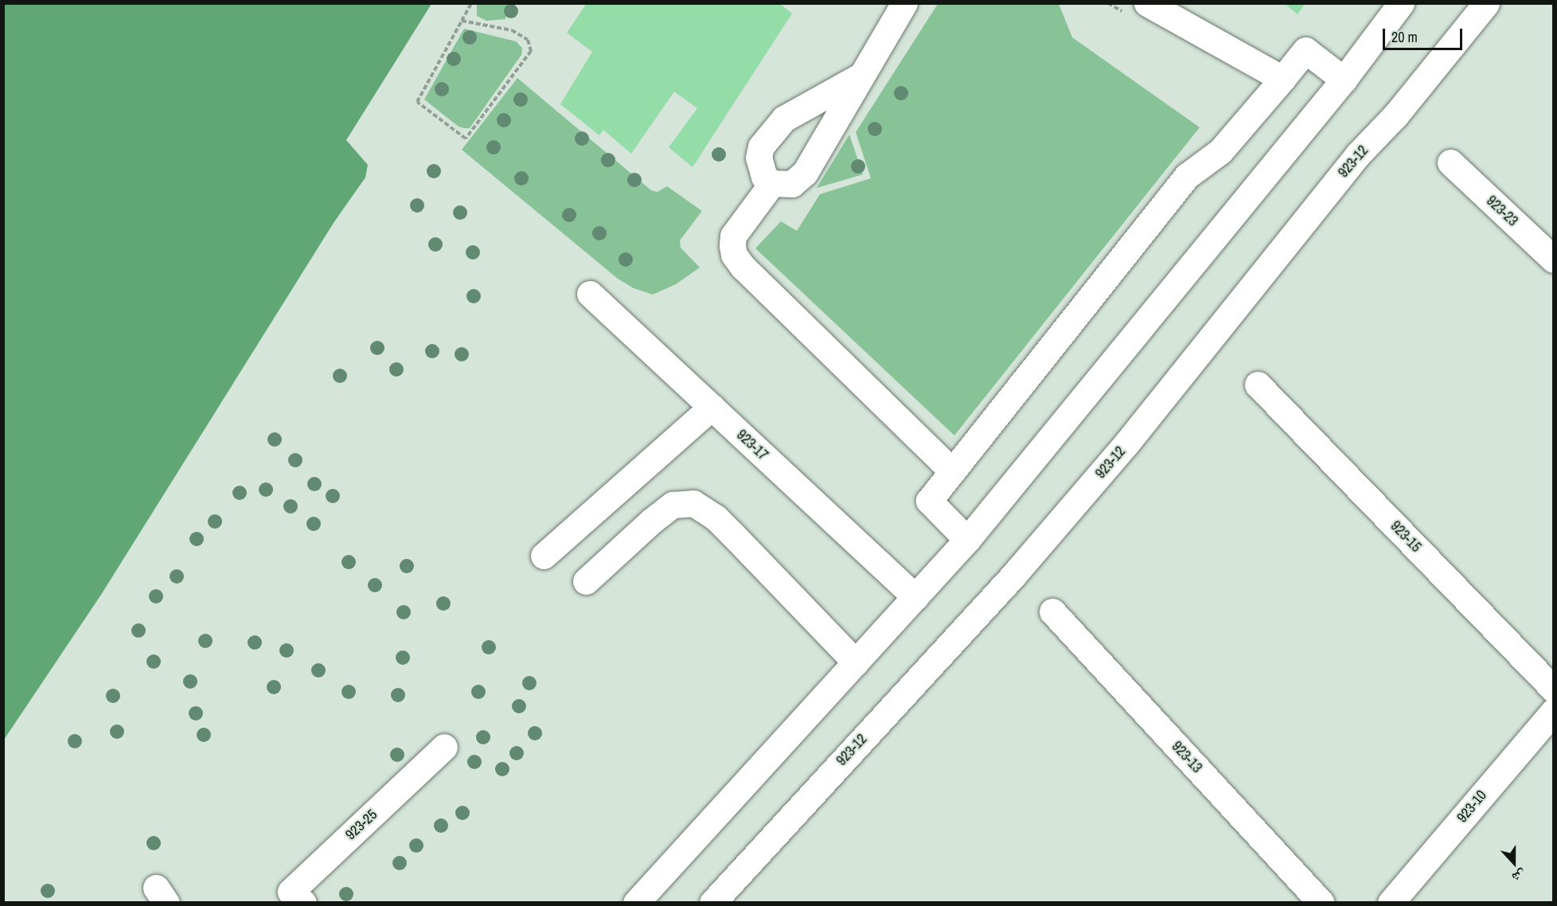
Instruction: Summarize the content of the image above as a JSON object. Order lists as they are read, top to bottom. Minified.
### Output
{"streets":{"street":["923-12","923-23","923-17","923-15","923-13","923-10","923-25"]},"scale_bar":"20 m","north":"bottom"}
